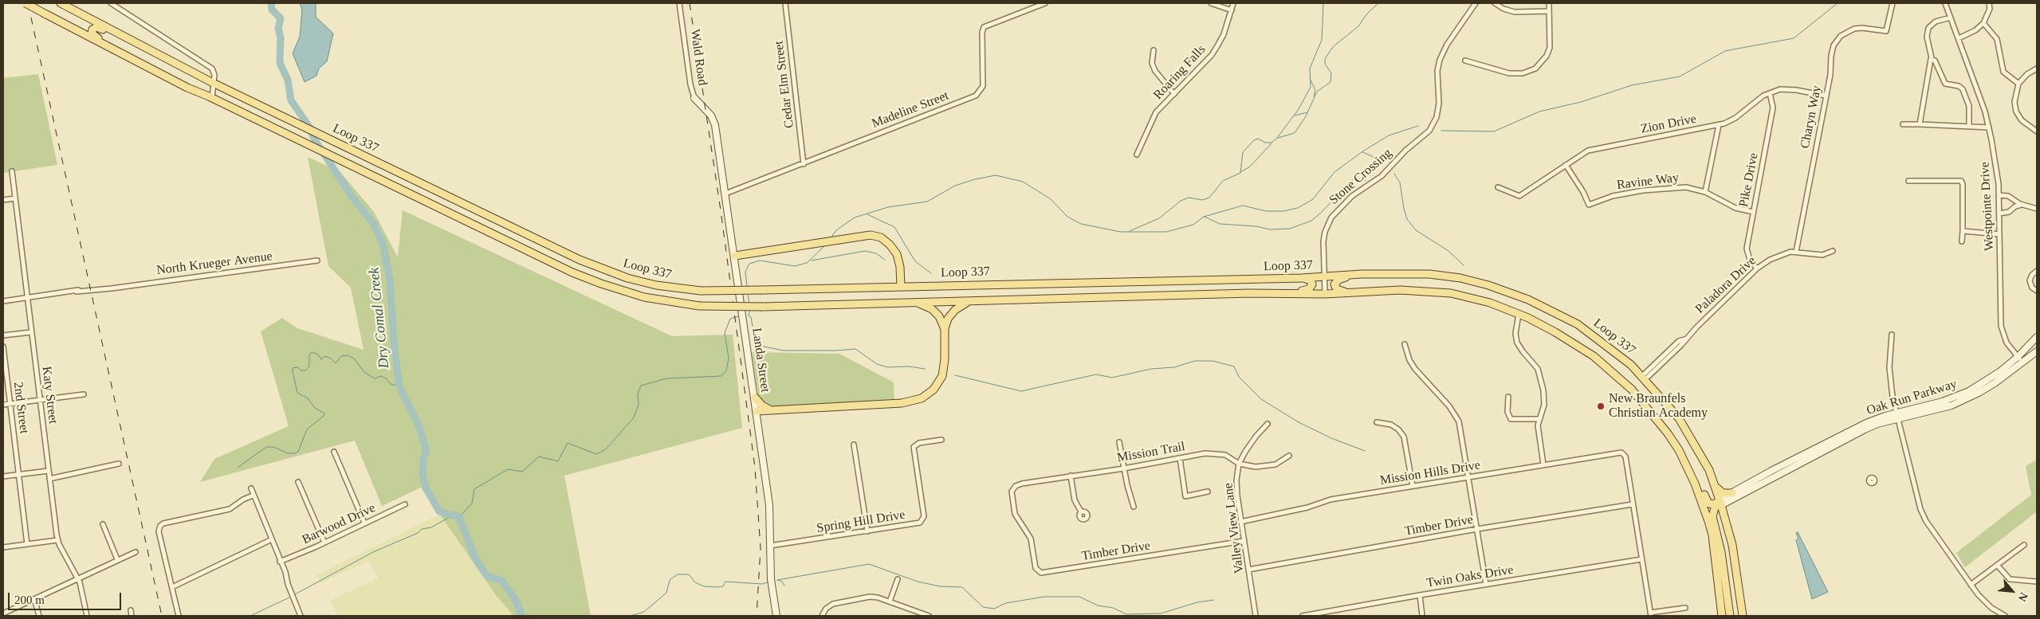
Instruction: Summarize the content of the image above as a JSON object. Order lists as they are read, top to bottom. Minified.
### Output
{"streets":{"main road":["Loop 337"],"street":["Wald Road","Roaring Falls","Cedar Elm Street","Madeline Street","Charyn Way","Zion Drive","Stone Crossing","Pike Drive","Ravine Way","Westpointe Drive","North Krueger Avenue","Paladora Drive","Landa Street","Katy Street","Oak Run Parkway","2nd Street","Mission Trail","Mission Hills Drive","Spring Hill Drive","Barwood Drive","Timber Drive","Valley View Lane","Twin Oaks Drive"]},"crossings":[["Wald Road","Landa Street"],["Cedar Elm Street","Madeline Street"],["Madeline Street","Landa Street"],["Charyn Way","Zion Drive"],["Charyn Way","Paladora Drive"],["Zion Drive","Pike Drive"],["Zion Drive","Ravine Way"],["Loop 337","Stone Crossing"],["Loop 337","Paladora Drive"],["Loop 337","Oak Run Parkway"],["Pike Drive","Ravine Way"],["Pike Drive","Paladora Drive"],["Westpointe Drive","Oak Run Parkway"],["North Krueger Avenue","Katy Street"],["Landa Street","Spring Hill Drive"],["Mission Trail","Timber Drive"],["Mission Trail","Valley View Lane"],["Mission Hills Drive","Timber Drive"],["Mission Hills Drive","Valley View Lane"],["Timber Drive","Valley View Lane"]],"water":["Dry Comal Creek"],"places":["New Braunfels Christian Academy"],"scale_bar":"200 m","north":"bottom right"}
